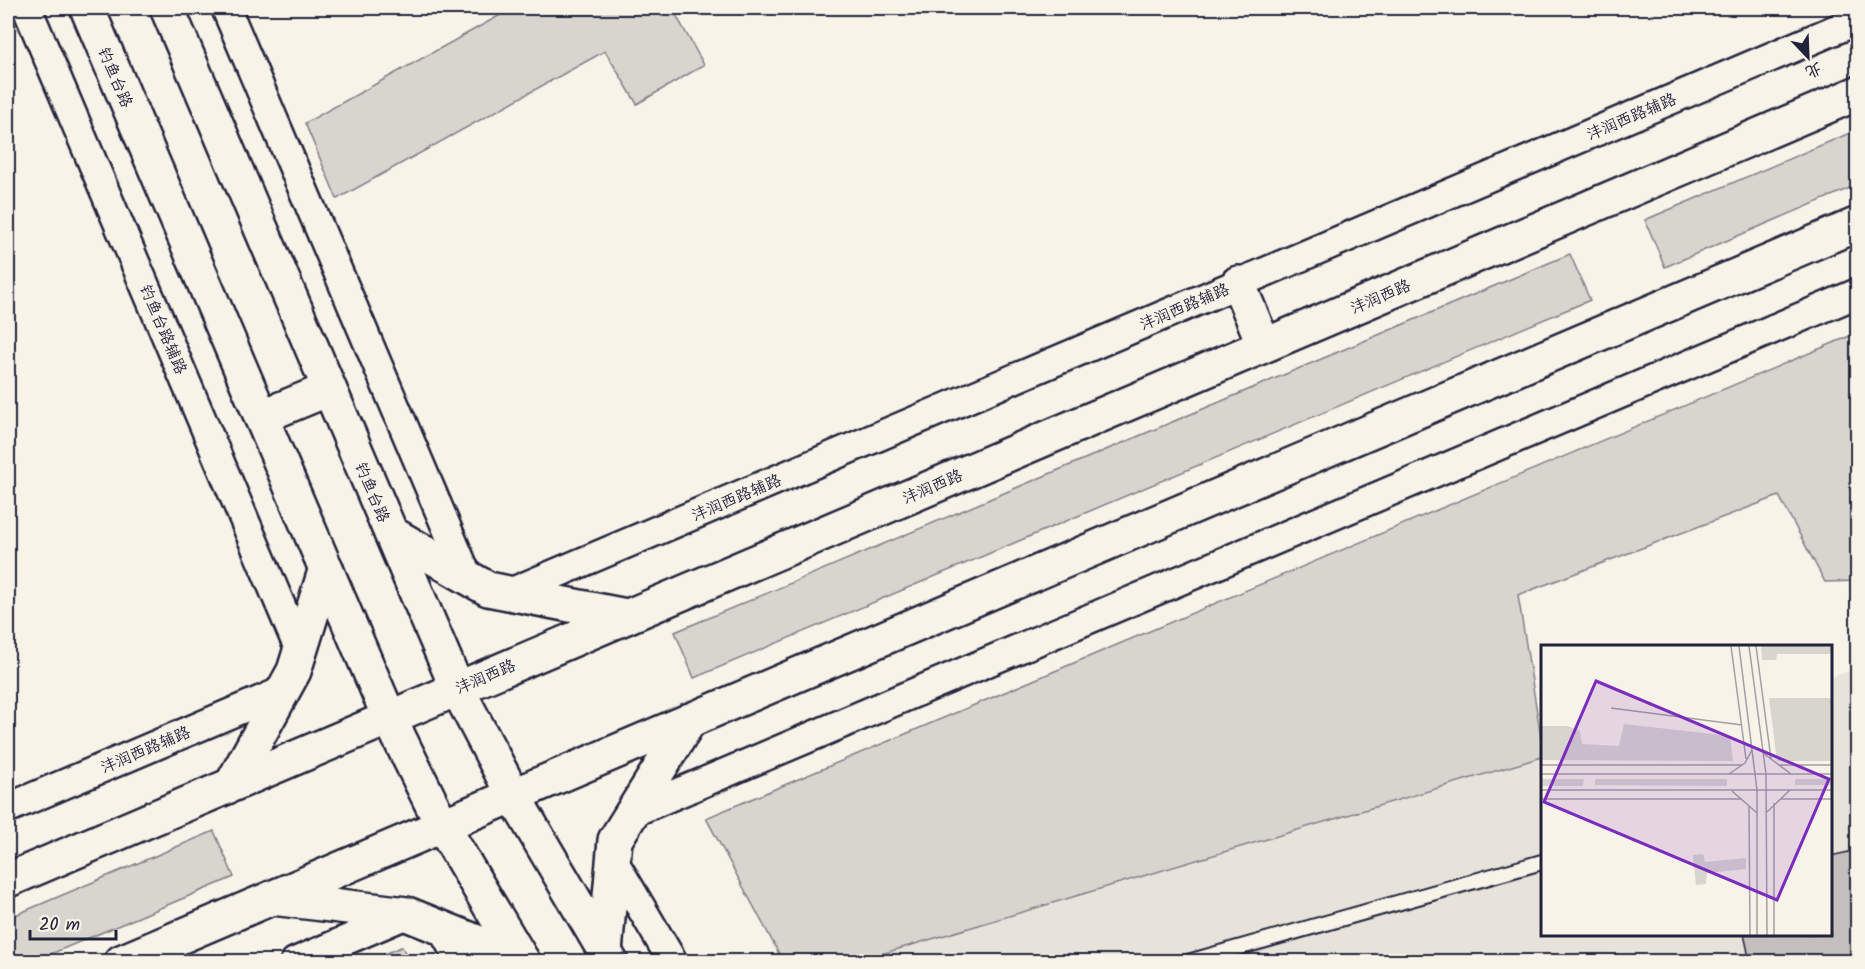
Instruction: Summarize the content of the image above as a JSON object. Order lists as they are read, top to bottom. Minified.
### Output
{"streets":{"main road":["钓鱼台路","沣润西路"],"street":["沣润西路辅路","钓鱼台路辅路"]},"crossings":[["钓鱼台路","沣润西路"]],"scale_bar":"20 m","north":"bottom right"}
